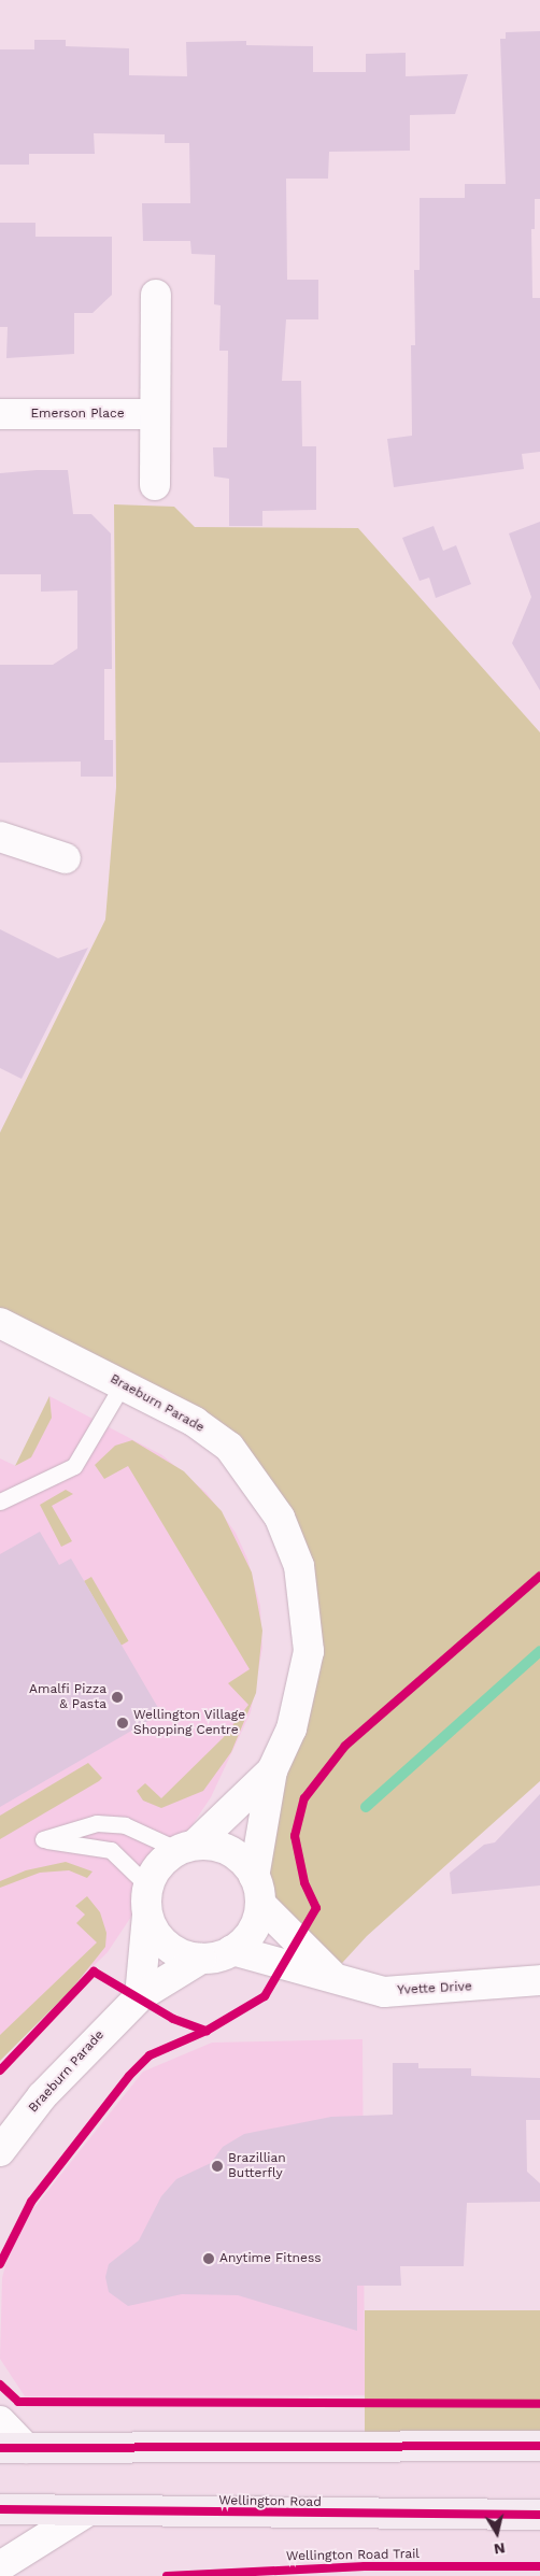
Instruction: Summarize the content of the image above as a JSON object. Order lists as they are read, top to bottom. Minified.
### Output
{"streets":{"main road":["Wellington Road"],"street":["Emerson Place","Braeburn Parade","Yvette Drive"],"cycle path":["Wellington Road Trail"]},"crossings":[["Braeburn Parade","Yvette Drive"]],"places":["Amalfi Pizza & Pasta","Wellington Village Shopping Centre","Brazillian Butterfly","Anytime Fitness"],"north":"bottom"}
